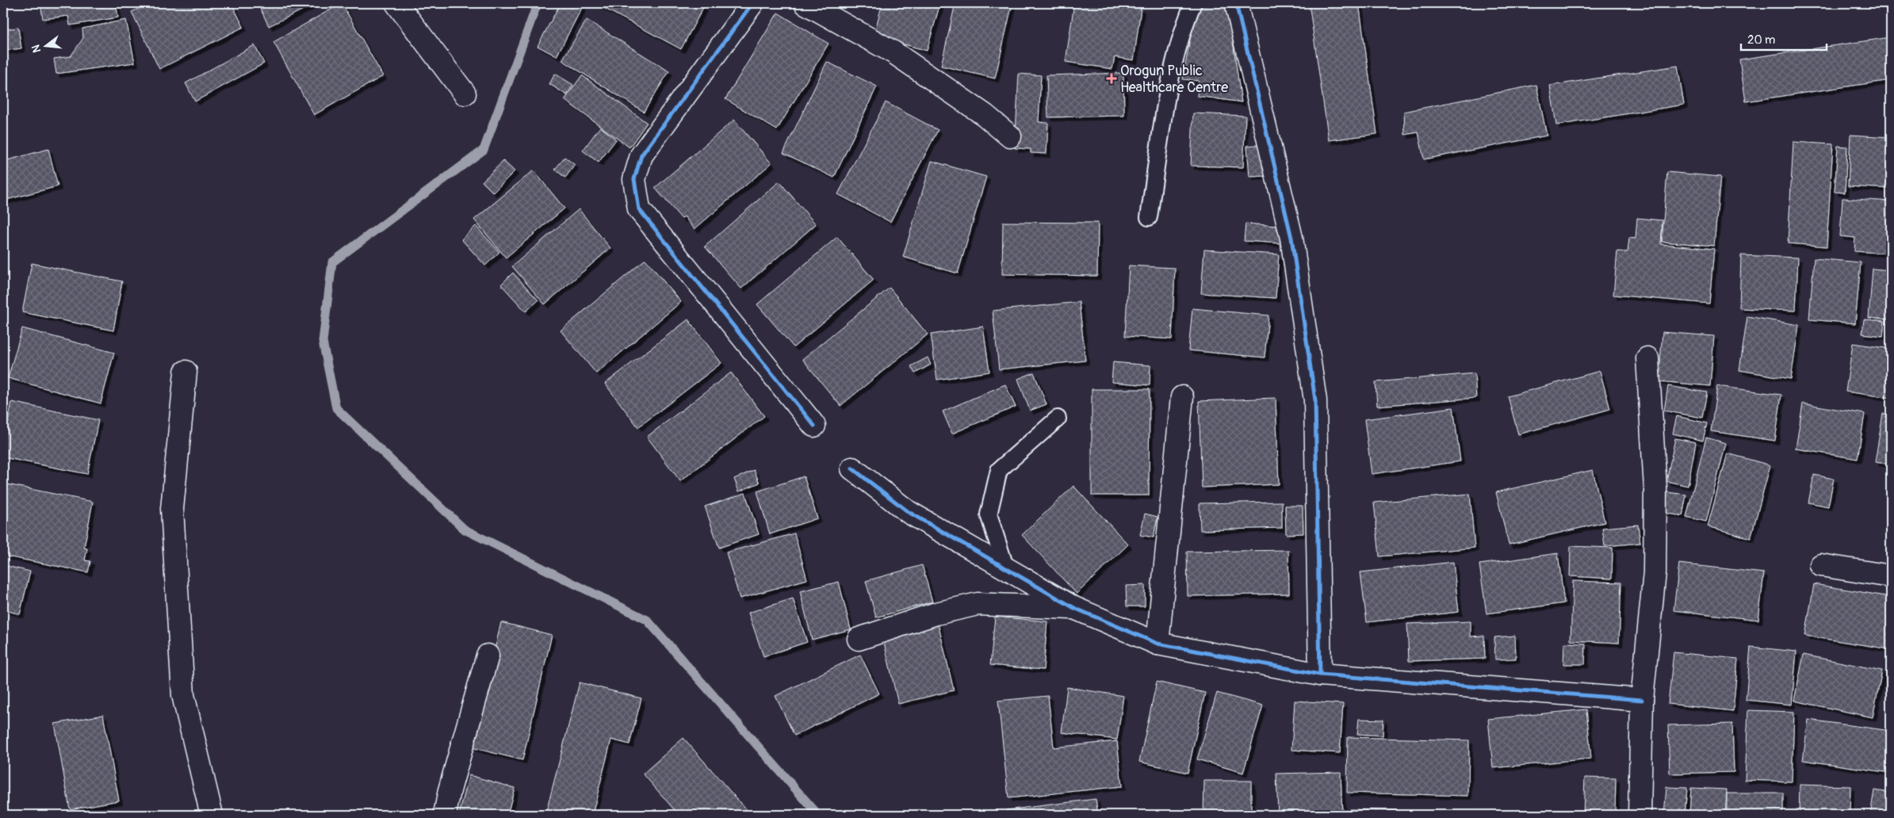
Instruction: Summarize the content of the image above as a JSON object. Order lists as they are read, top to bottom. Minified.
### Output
{"places":{"health":["Orogun Public Healthcare Centre"]},"scale_bar":"20 m","north":"left"}
